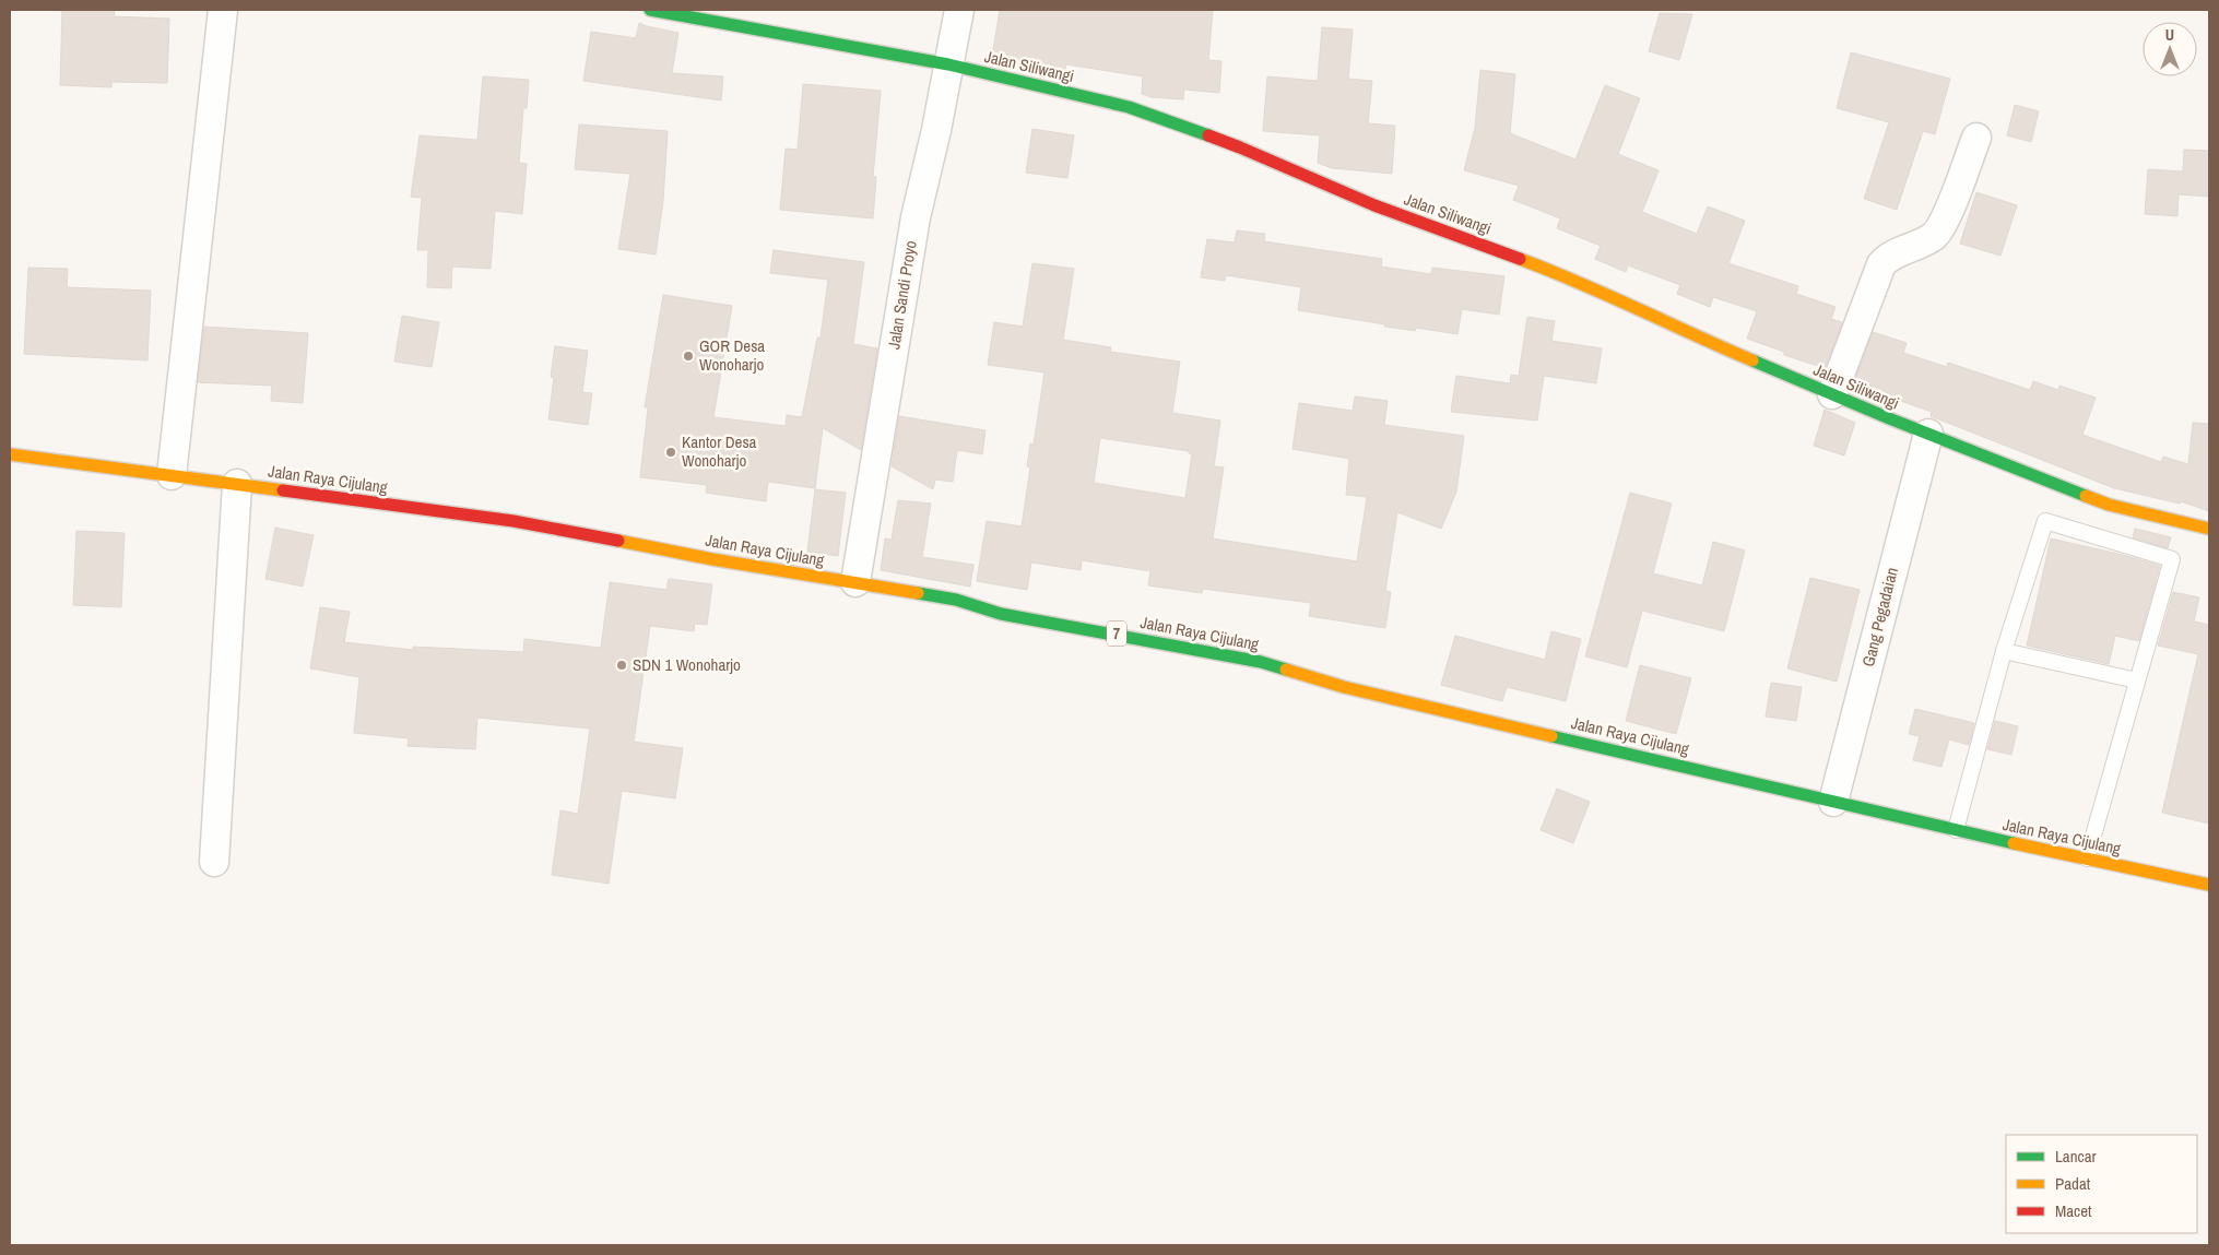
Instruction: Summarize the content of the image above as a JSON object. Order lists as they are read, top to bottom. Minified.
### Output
{"streets":{"main road":["Jalan Siliwangi","Jalan Raya Cijulang","7"],"street":["Jalan Sandi Proyo","Gang Pegadaian"]},"crossings":[["Jalan Siliwangi","Jalan Sandi Proyo"],["Jalan Siliwangi","Gang Pegadaian"],["Jalan Sandi Proyo","Jalan Raya Cijulang"],["Jalan Raya Cijulang","Gang Pegadaian"]],"places":["GOR Desa Wonoharjo","Kantor Desa Wonoharjo","SDN 1 Wonoharjo"],"legend":["Lancar","Padat","Macet"],"north":"top"}
